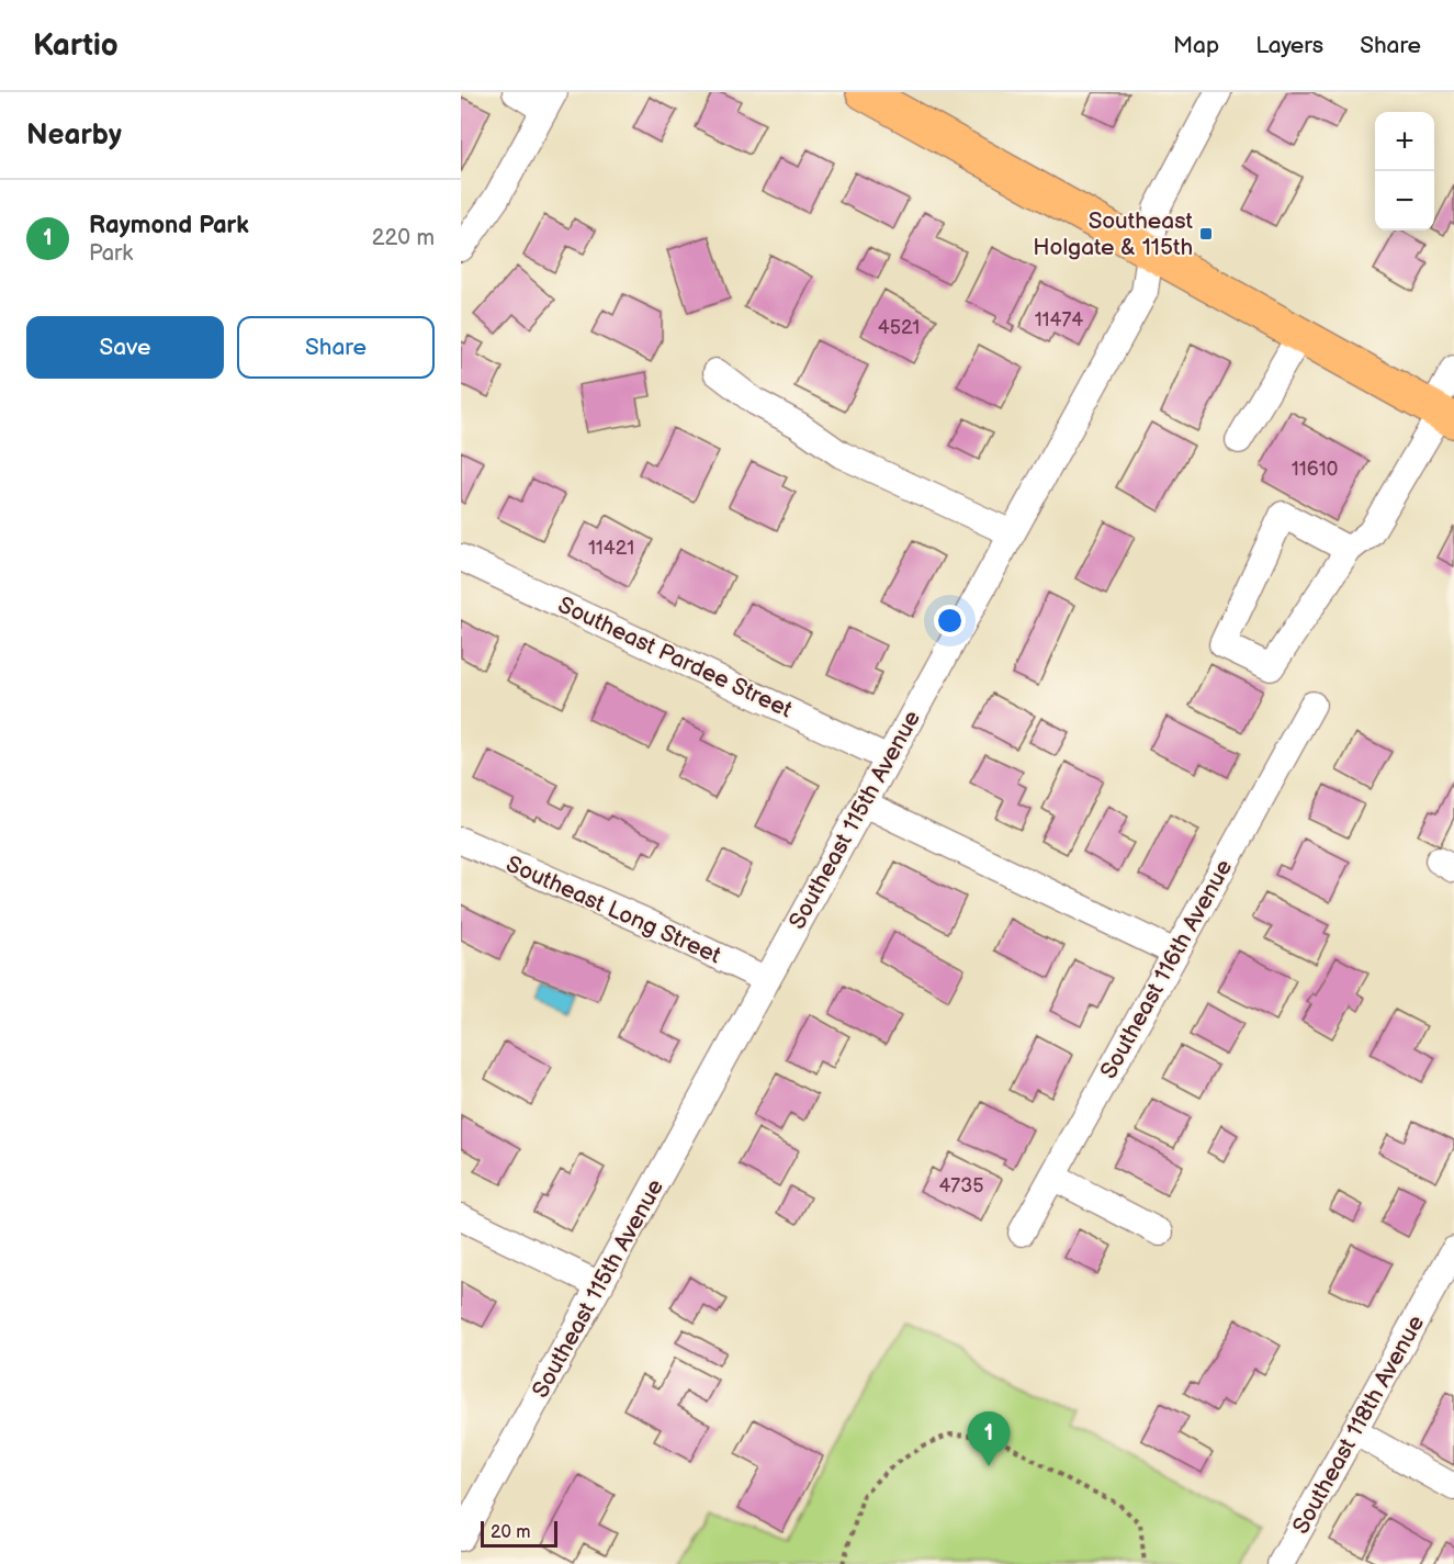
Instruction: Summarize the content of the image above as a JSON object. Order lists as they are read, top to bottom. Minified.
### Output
{"streets":{"street":["Southeast Pardee Street","Southeast 115th Avenue","Southeast Long Street","Southeast 116th Avenue","Southeast 118th Avenue"]},"crossings":[["Southeast Pardee Street","Southeast 115th Avenue"],["Southeast 115th Avenue","Southeast Long Street"]],"places":{"transit":["Southeast Holgate & 115th"]},"house_numbers":["11474","4521","11610","11421","4735"],"scale_bar":"20 m","page":{"header":"Kartio","nav":["Map","Layers","Share"],"heading":"Nearby","map_buttons":["+","−"],"list":[{"mark":"1","name":"Raymond Park","note":"Park","value":"220 m"}],"buttons":["Save","Share"],"pins":"1","scale":"20 m"}}
